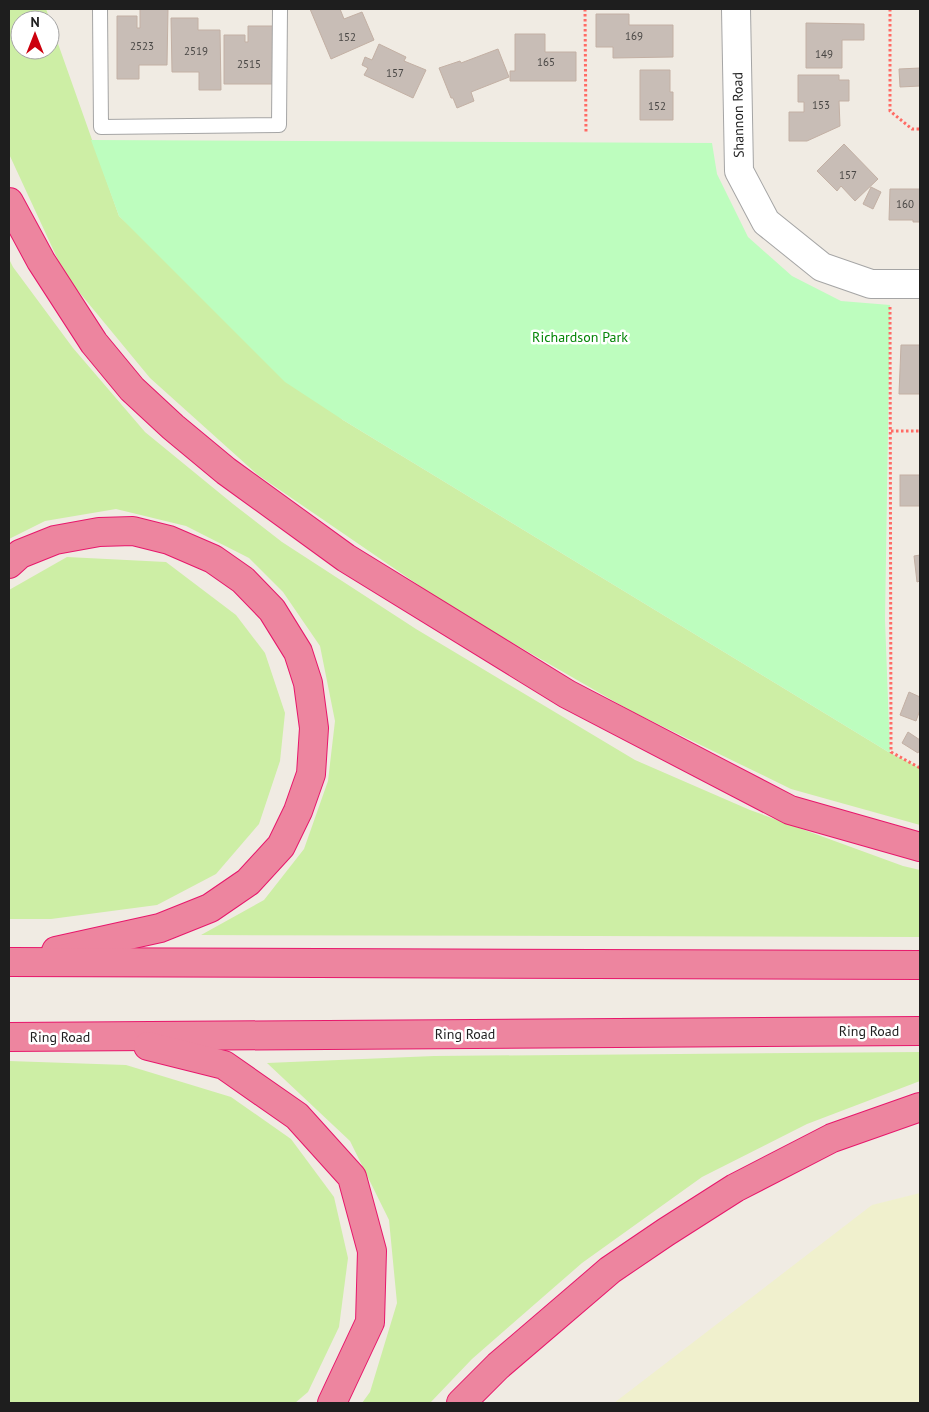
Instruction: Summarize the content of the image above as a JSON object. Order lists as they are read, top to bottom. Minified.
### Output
{"streets":{"highway":["Ring Road"],"street":["Shannon Road"]},"parks":["Richardson Park"],"house_numbers":["169","152","2523","2519","149","165","2515","157","153","152","157","160"],"north":"top"}
